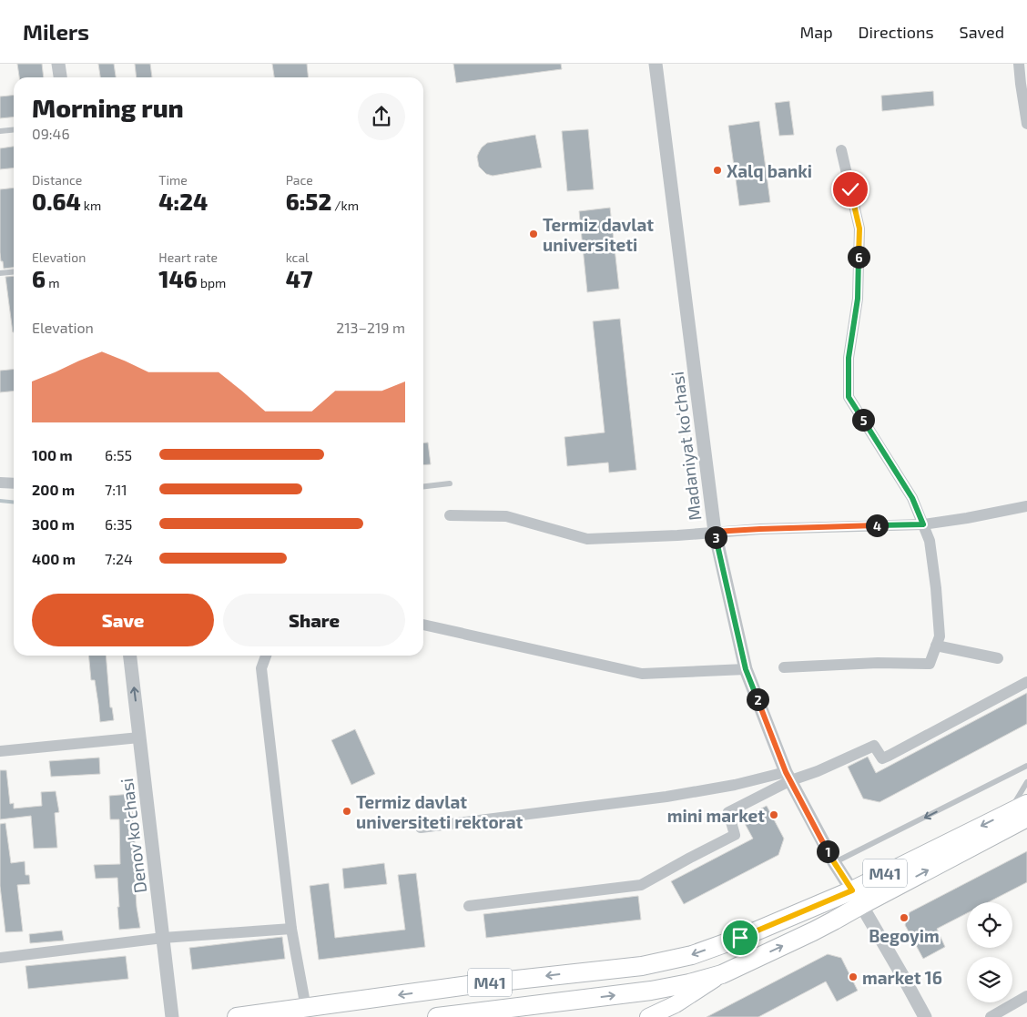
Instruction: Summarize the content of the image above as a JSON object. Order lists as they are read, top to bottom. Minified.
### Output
{"streets":{"main road":["M41"],"street":["Madaniyat ko'chasi","Denov ko'chasi"]},"crossings":[["Madaniyat ko'chasi","M41"]],"places":["Xalq banki","Termiz davlat universiteti","Termiz davlat universiteti rektorat","mini market","Begoyim","market 16"],"page":{"header":"Milers","nav":["Map","Directions","Saved"],"heading":["Morning run","09:46"],"stats":[["Distance","0.64 km"],["Time","4:24"],["Pace","6:52 /km"],["Elevation","6 m"],["Heart rate","146 bpm"],["kcal","47"]],"pins":["6","5","4","3","2","1"],"chart":["Elevation","213–219 m"],"list":[{"name":"100 m","note":"6:55"},{"name":"200 m","note":"7:11"},{"name":"300 m","note":"6:35"},{"name":"400 m","note":"7:24"}],"buttons":["Save","Share"]}}
